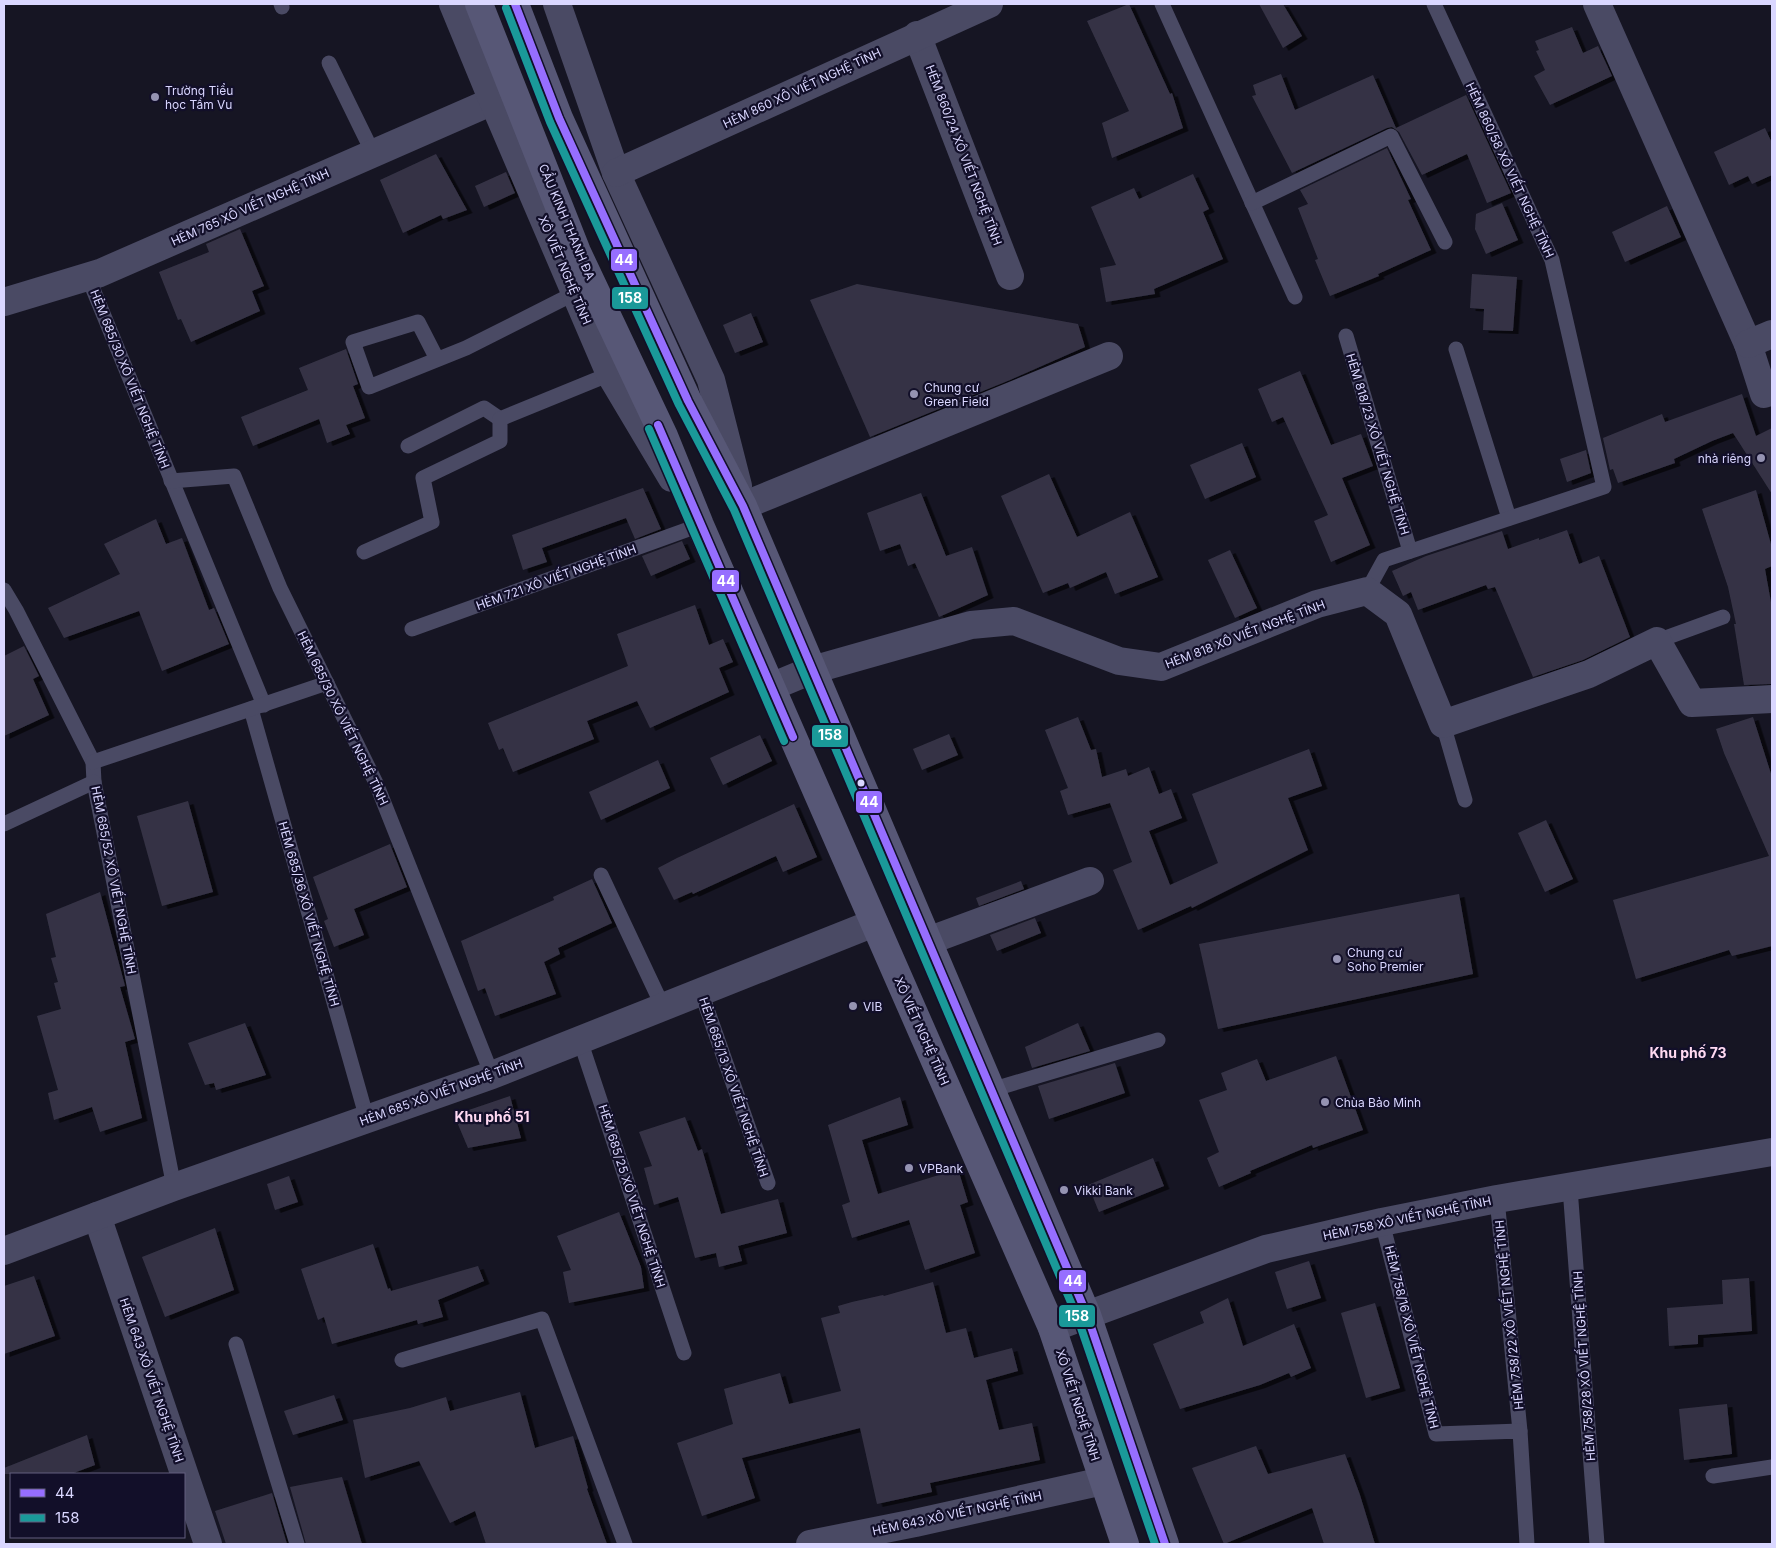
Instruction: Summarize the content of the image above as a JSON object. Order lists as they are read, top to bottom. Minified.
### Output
{"streets":{"main road":["CẦU KINH THANH ĐA","XÔ VIẾT NGHỆ TĨNH"],"street":["HẺM 860 XÔ VIẾT NGHỆ TĨNH","HẺM 860/24 XÔ VIẾT NGHỆ TĨNH","HẺM 765 XÔ VIẾT NGHỆ TĨNH","HẺM 818 XÔ VIẾT NGHỆ TĨNH","HẺM 685 XÔ VIẾT NGHỆ TĨNH","HẺM 758 XÔ VIẾT NGHỆ TĨNH","HẺM 643 XÔ VIẾT NGHỆ TĨNH"],"lane":["HẺM 860/58 XÔ VIẾT NGHỆ TĨNH","HẺM 685/30 XÔ VIẾT NGHỆ TĨNH","HẺM 818/23 XÔ VIẾT NGHỆ TĨNH","HẺM 721 XÔ VIẾT NGHỆ TĨNH","HẺM 685/52 XÔ VIẾT NGHỆ TĨNH","HẺM 685/36 XÔ VIẾT NGHỆ TĨNH","HẺM 685/13 XÔ VIẾT NGHỆ TĨNH","HẺM 685/25 XÔ VIẾT NGHỆ TĨNH","HẺM 758/22 XÔ VIẾT NGHỆ TĨNH","HẺM 758/16 XÔ VIẾT NGHỆ TĨNH","HẺM 758/28 XÔ VIẾT NGHỆ TĨNH"]},"crossings":[["HẺM 860 XÔ VIẾT NGHỆ TĨNH","HẺM 860/24 XÔ VIẾT NGHỆ TĨNH"],["HẺM 860/58 XÔ VIẾT NGHỆ TĨNH","HẺM 818/23 XÔ VIẾT NGHỆ TĨNH"],["HẺM 765 XÔ VIẾT NGHỆ TĨNH","XÔ VIẾT NGHỆ TĨNH"],["HẺM 765 XÔ VIẾT NGHỆ TĨNH","HẺM 685/30 XÔ VIẾT NGHỆ TĨNH"],["CẦU KINH THANH ĐA","XÔ VIẾT NGHỆ TĨNH"],["XÔ VIẾT NGHỆ TĨNH","HẺM 721 XÔ VIẾT NGHỆ TĨNH"],["XÔ VIẾT NGHỆ TĨNH","HẺM 818 XÔ VIẾT NGHỆ TĨNH"],["XÔ VIẾT NGHỆ TĨNH","HẺM 685 XÔ VIẾT NGHỆ TĨNH"],["XÔ VIẾT NGHỆ TĨNH","HẺM 758 XÔ VIẾT NGHỆ TĨNH"],["XÔ VIẾT NGHỆ TĨNH","HẺM 643 XÔ VIẾT NGHỆ TĨNH"],["HẺM 685/30 XÔ VIẾT NGHỆ TĨNH","HẺM 685/36 XÔ VIẾT NGHỆ TĨNH"],["HẺM 685/30 XÔ VIẾT NGHỆ TĨNH","HẺM 685 XÔ VIẾT NGHỆ TĨNH"],["HẺM 818/23 XÔ VIẾT NGHỆ TĨNH","HẺM 818 XÔ VIẾT NGHỆ TĨNH"],["HẺM 685/52 XÔ VIẾT NGHỆ TĨNH","HẺM 685 XÔ VIẾT NGHỆ TĨNH"],["HẺM 685/36 XÔ VIẾT NGHỆ TĨNH","HẺM 685 XÔ VIẾT NGHỆ TĨNH"],["HẺM 685/13 XÔ VIẾT NGHỆ TĨNH","HẺM 685 XÔ VIẾT NGHỆ TĨNH"],["HẺM 685 XÔ VIẾT NGHỆ TĨNH","HẺM 685/25 XÔ VIẾT NGHỆ TĨNH"],["HẺM 685 XÔ VIẾT NGHỆ TĨNH","HẺM 643 XÔ VIẾT NGHỆ TĨNH"],["HẺM 758 XÔ VIẾT NGHỆ TĨNH","HẺM 758/22 XÔ VIẾT NGHỆ TĨNH"],["HẺM 758 XÔ VIẾT NGHỆ TĨNH","HẺM 758/16 XÔ VIẾT NGHỆ TĨNH"],["HẺM 758 XÔ VIẾT NGHỆ TĨNH","HẺM 758/28 XÔ VIẾT NGHỆ TĨNH"],["HẺM 758/22 XÔ VIẾT NGHỆ TĨNH","HẺM 758/16 XÔ VIẾT NGHỆ TĨNH"]],"districts":["Khu phố 73","Khu phố 51"],"places":["Trường Tiểu học Tầm Vu","Chung cư Green Field","nhà riêng","Chung cư Soho Premier","VIB","Chùa Bảo Minh","VPBank","Vikki Bank"],"lines":["transit line 44","transit line 158"],"legend":["44","158"]}
